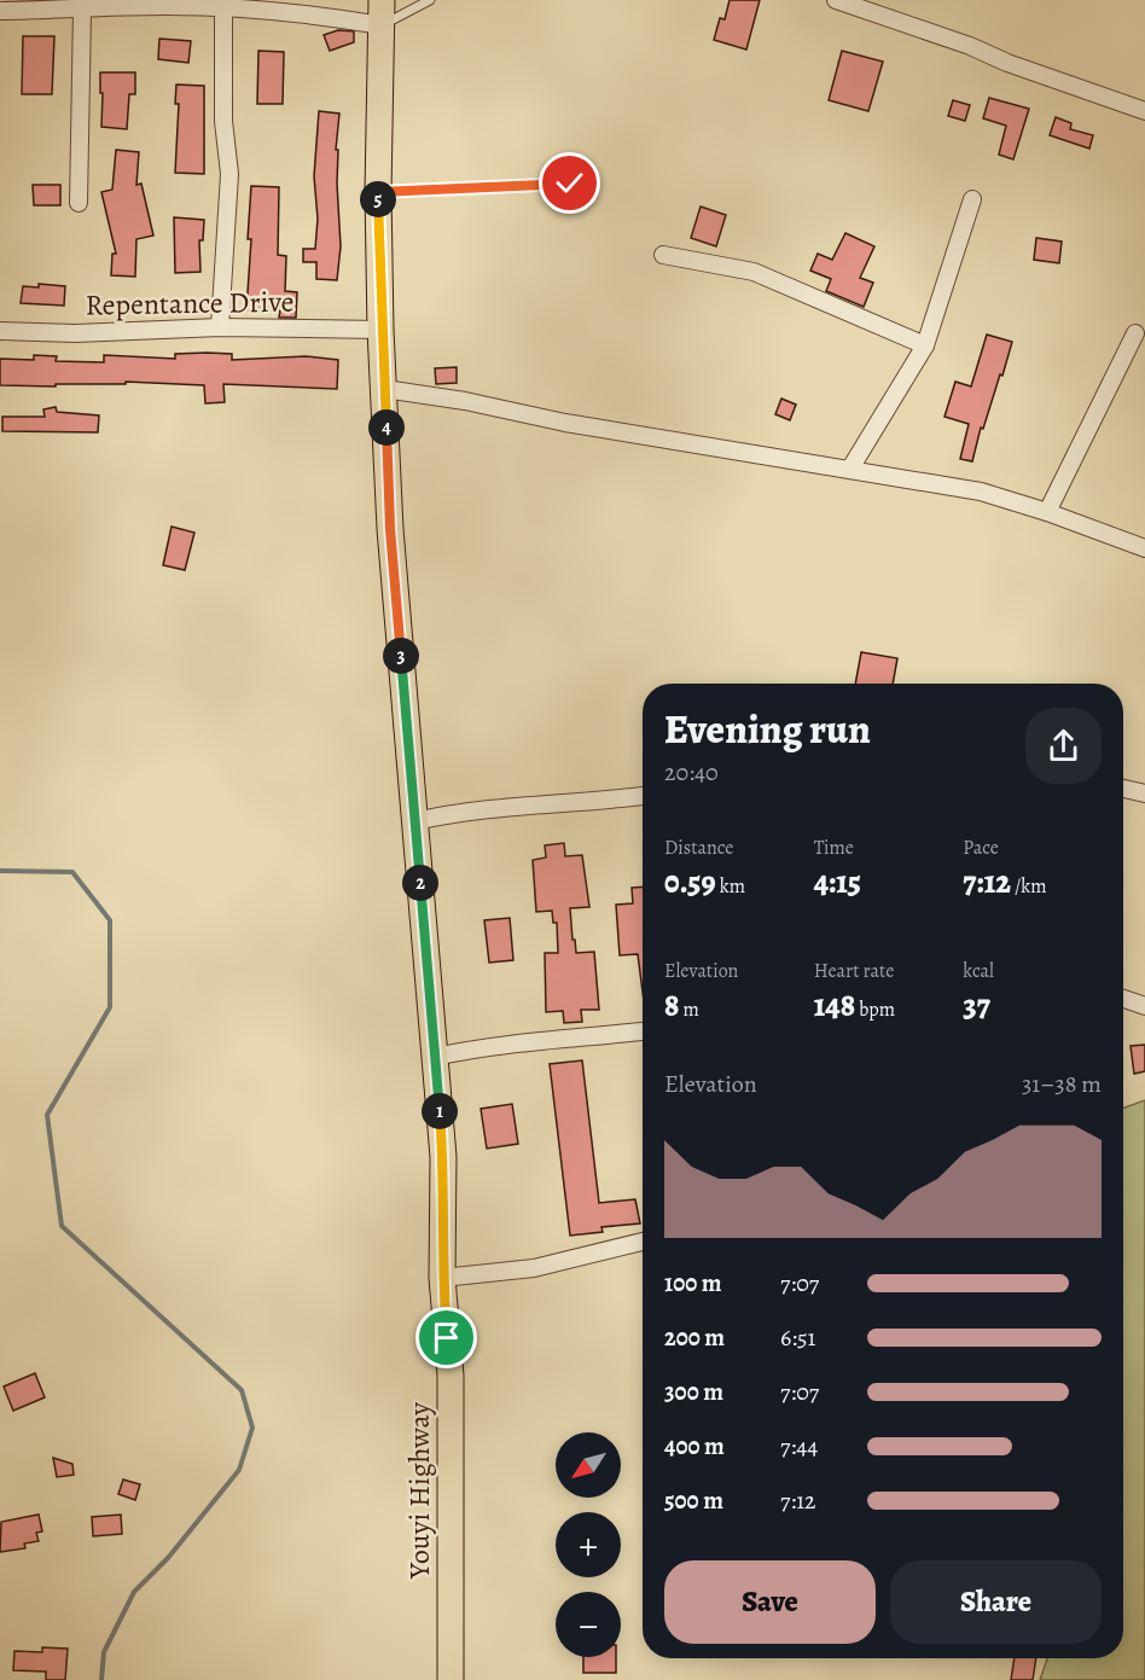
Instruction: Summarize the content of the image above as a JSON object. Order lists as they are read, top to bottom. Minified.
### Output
{"streets":{"main road":["Youyi Highway"],"street":["Repentance Drive"]},"crossings":[["Repentance Drive","Youyi Highway"]],"north":"bottom left","page":{"pins":["5","4","3","2","1"],"heading":["Evening run","20:40"],"stats":[["Distance","0.59 km"],["Time","4:15"],["Pace","7:12 /km"],["Elevation","8 m"],["Heart rate","148 bpm"],["kcal","37"]],"chart":["Elevation","31–38 m"],"list":[{"name":"100 m","note":"7:07"},{"name":"200 m","note":"6:51"},{"name":"300 m","note":"7:07"},{"name":"400 m","note":"7:44"},{"name":"500 m","note":"7:12"}],"map_buttons":["+","−"],"buttons":["Save","Share"]}}
